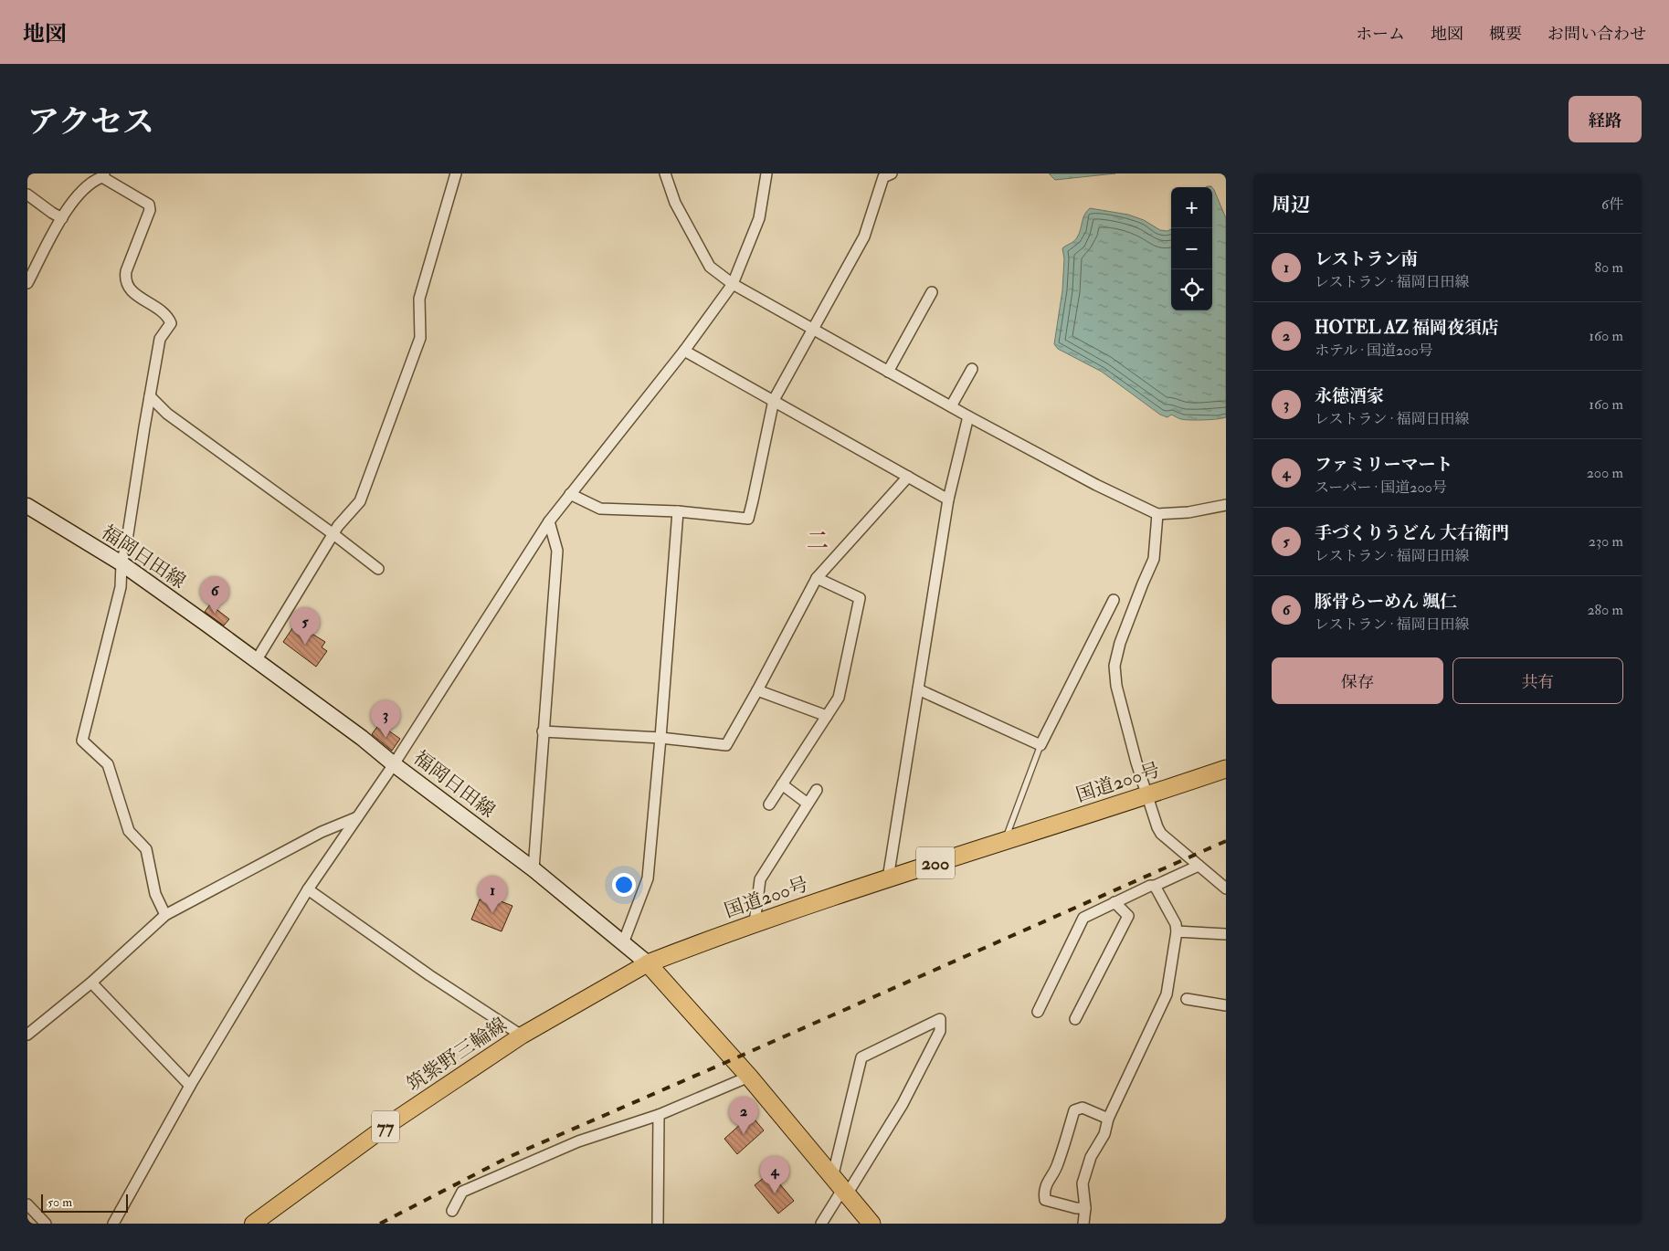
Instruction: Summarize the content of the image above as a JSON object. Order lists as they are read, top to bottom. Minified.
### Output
{"streets":{"highway":["国道200号","200"],"main road":["福岡日田線","筑紫野三輪線","77"]},"crossings":[["福岡日田線","国道200号"],["福岡日田線","筑紫野三輪線"],["国道200号","筑紫野三輪線"]],"districts":["二"],"scale_bar":"50 m","page":{"header":"地図","nav":["ホーム","地図","概要","お問い合わせ"],"title":"アクセス","buttons":["経路",["保存","共有"]],"heading":["周辺","6件"],"map_buttons":["+","−"],"list":[{"mark":"1","name":"レストラン南","note":"レストラン · 福岡日田線","value":"80 m"},{"mark":"2","name":"HOTEL AZ 福岡夜須店","note":"ホテル · 国道200号","value":"160 m"},{"mark":"3","name":"永徳酒家","note":"レストラン · 福岡日田線","value":"160 m"},{"mark":"4","name":"ファミリーマート","note":"スーパー · 国道200号","value":"200 m"},{"mark":"5","name":"手づくりうどん 大右衛門","note":"レストラン · 福岡日田線","value":"230 m"},{"mark":"6","name":"豚骨らーめん 颯仁","note":"レストラン · 福岡日田線","value":"280 m"}],"pins":["6","5","3","1","2","4"],"scale":"50 m"}}
